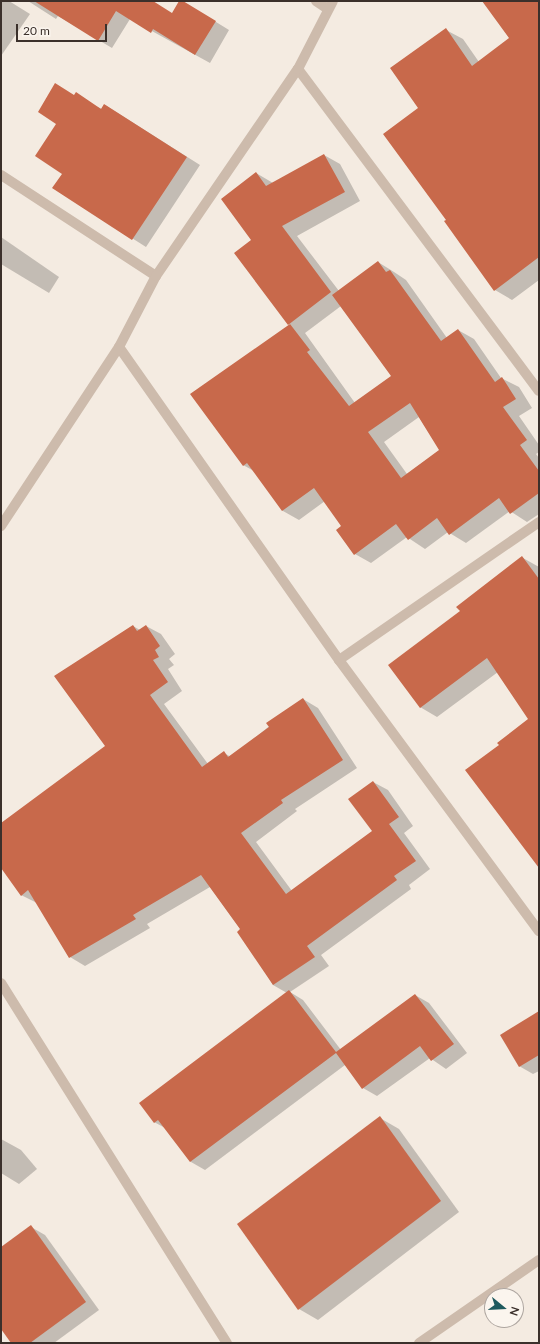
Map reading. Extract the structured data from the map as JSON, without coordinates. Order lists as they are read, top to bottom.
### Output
{
  "scale_bar": "20 m",
  "north": "right"
}
